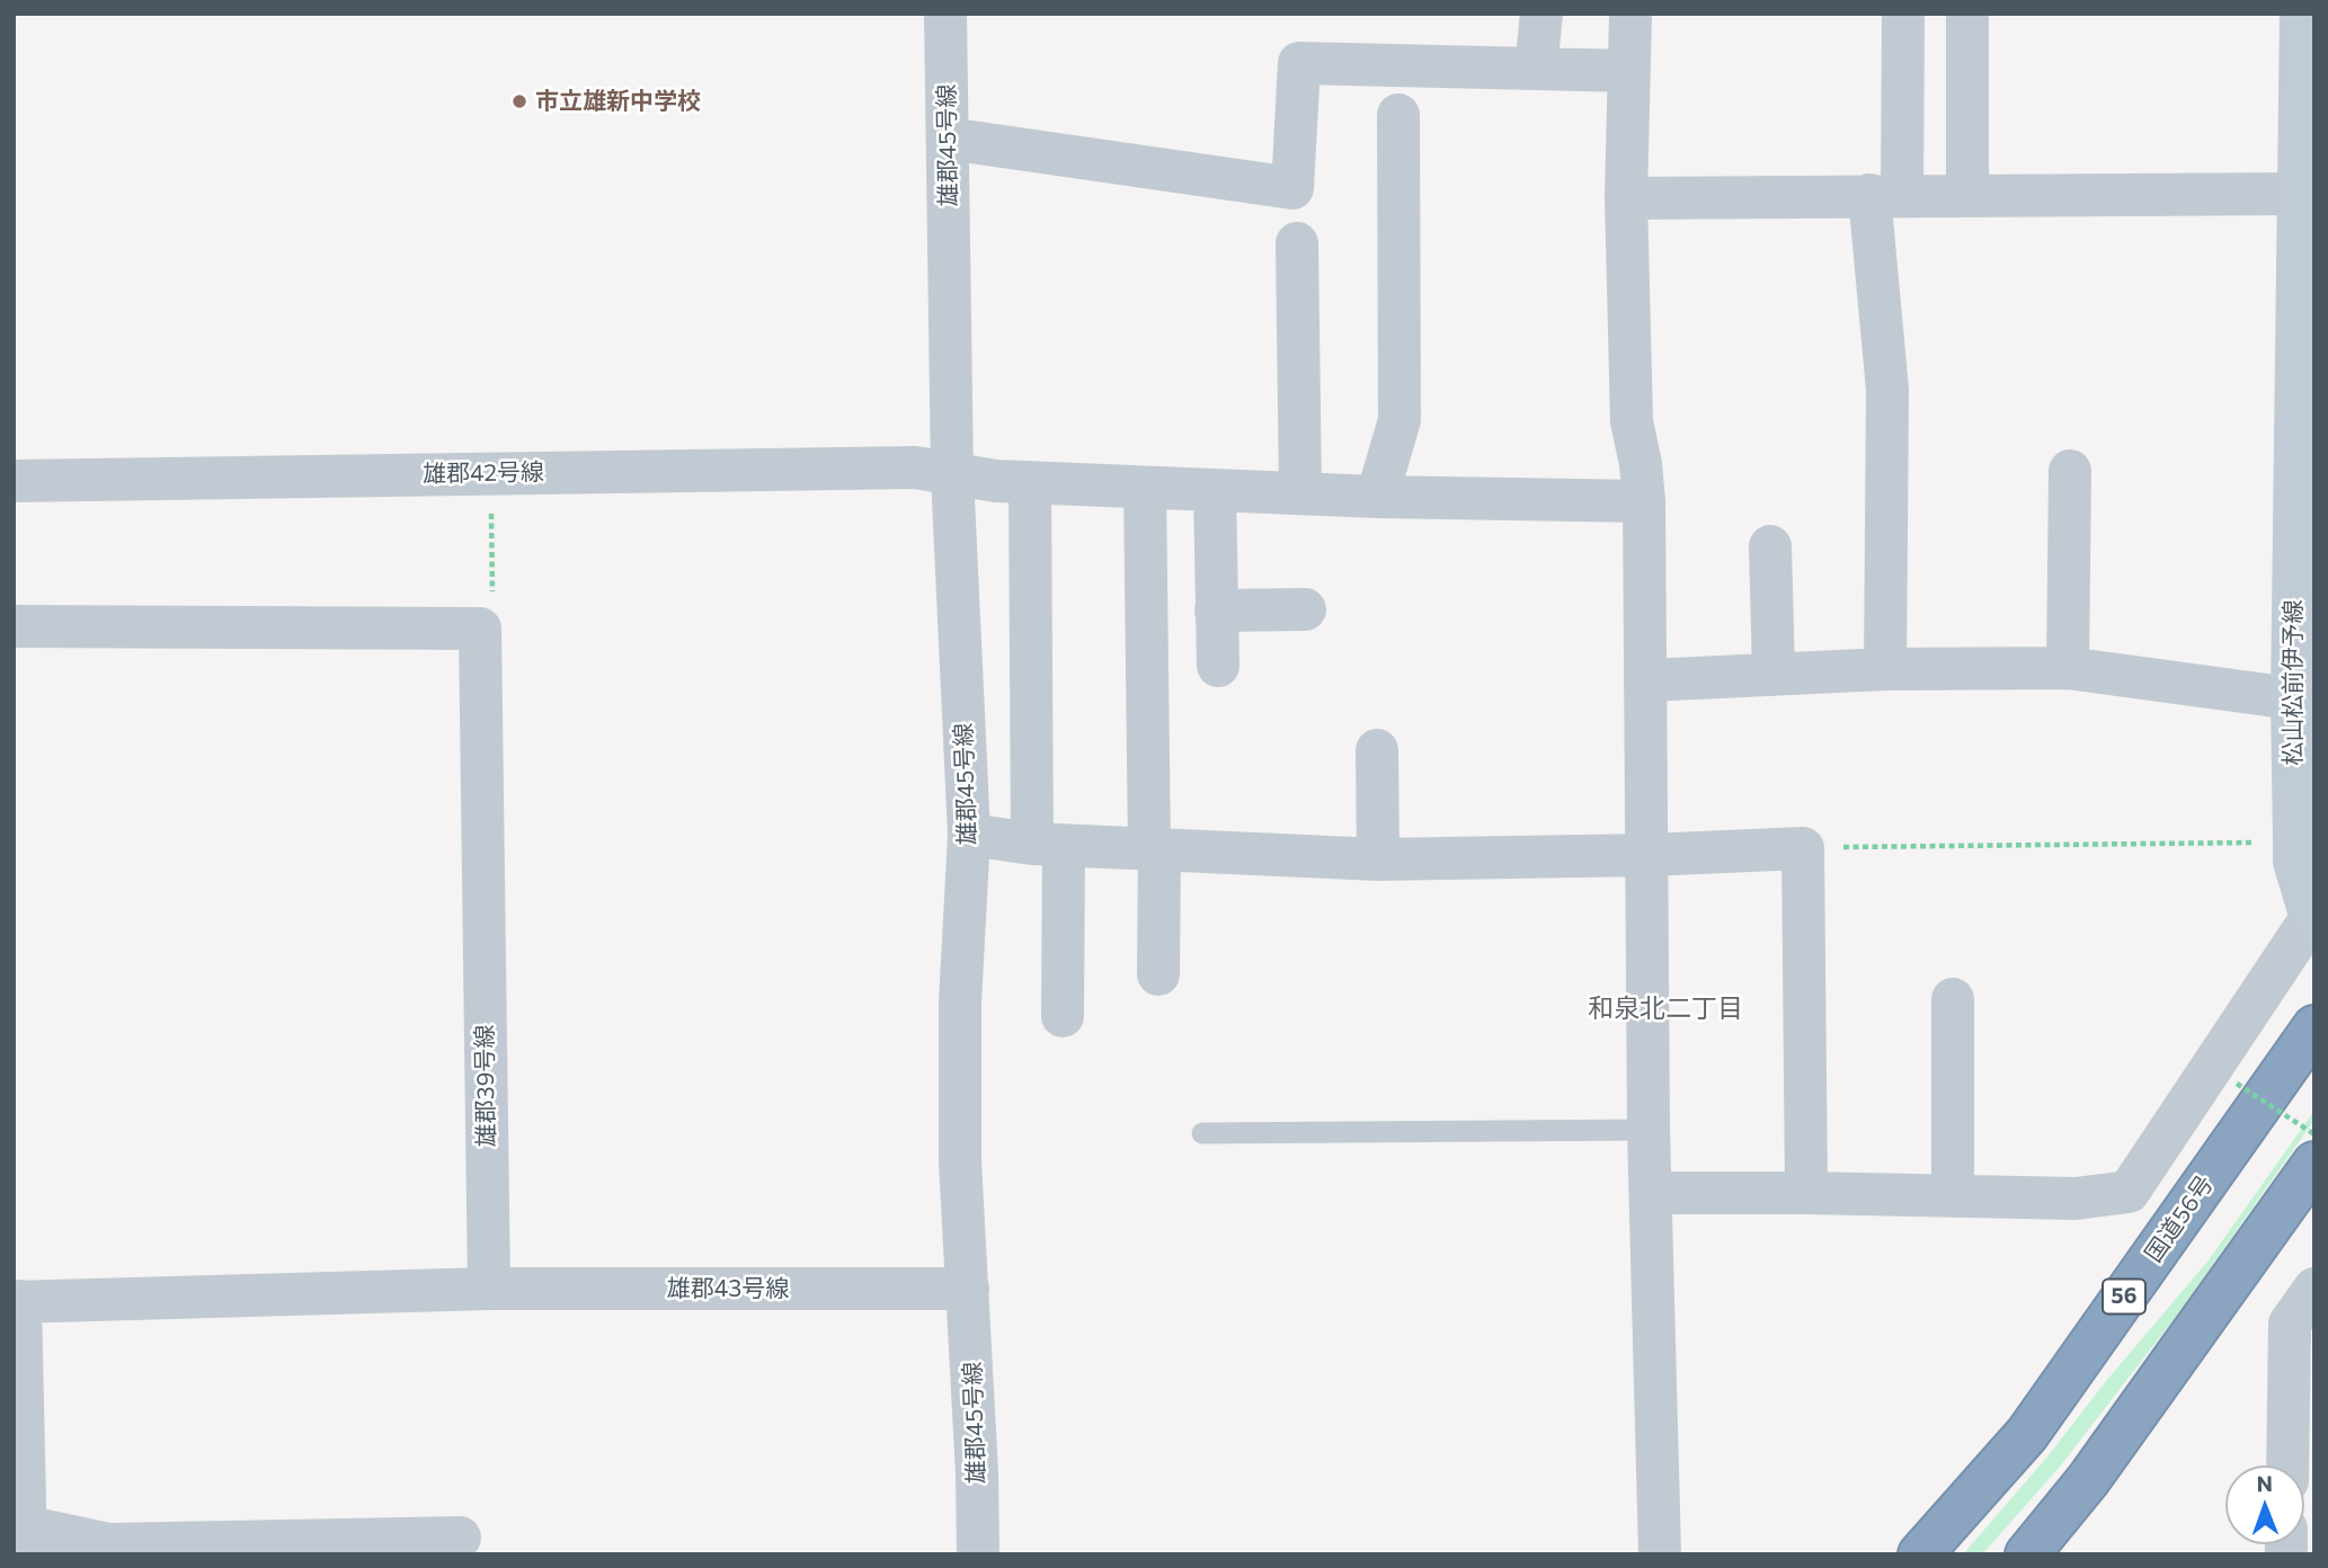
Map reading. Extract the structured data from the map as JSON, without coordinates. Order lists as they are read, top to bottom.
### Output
{
  "streets": {
    "highway": ["国道56号", "56"],
    "main road": ["松山松前伊予線"],
    "street": [
      "雄郡45号線",
      "雄郡42号線",
      "雄郡39号線",
      "雄郡43号線"
    ]
  },
  "crossings": [
    ["雄郡45号線", "雄郡42号線"],
    ["雄郡45号線", "雄郡43号線"],
    ["雄郡39号線", "雄郡43号線"]
  ],
  "districts": ["和泉北二丁目"],
  "places": ["市立雄新中学校"],
  "north": "top"
}
